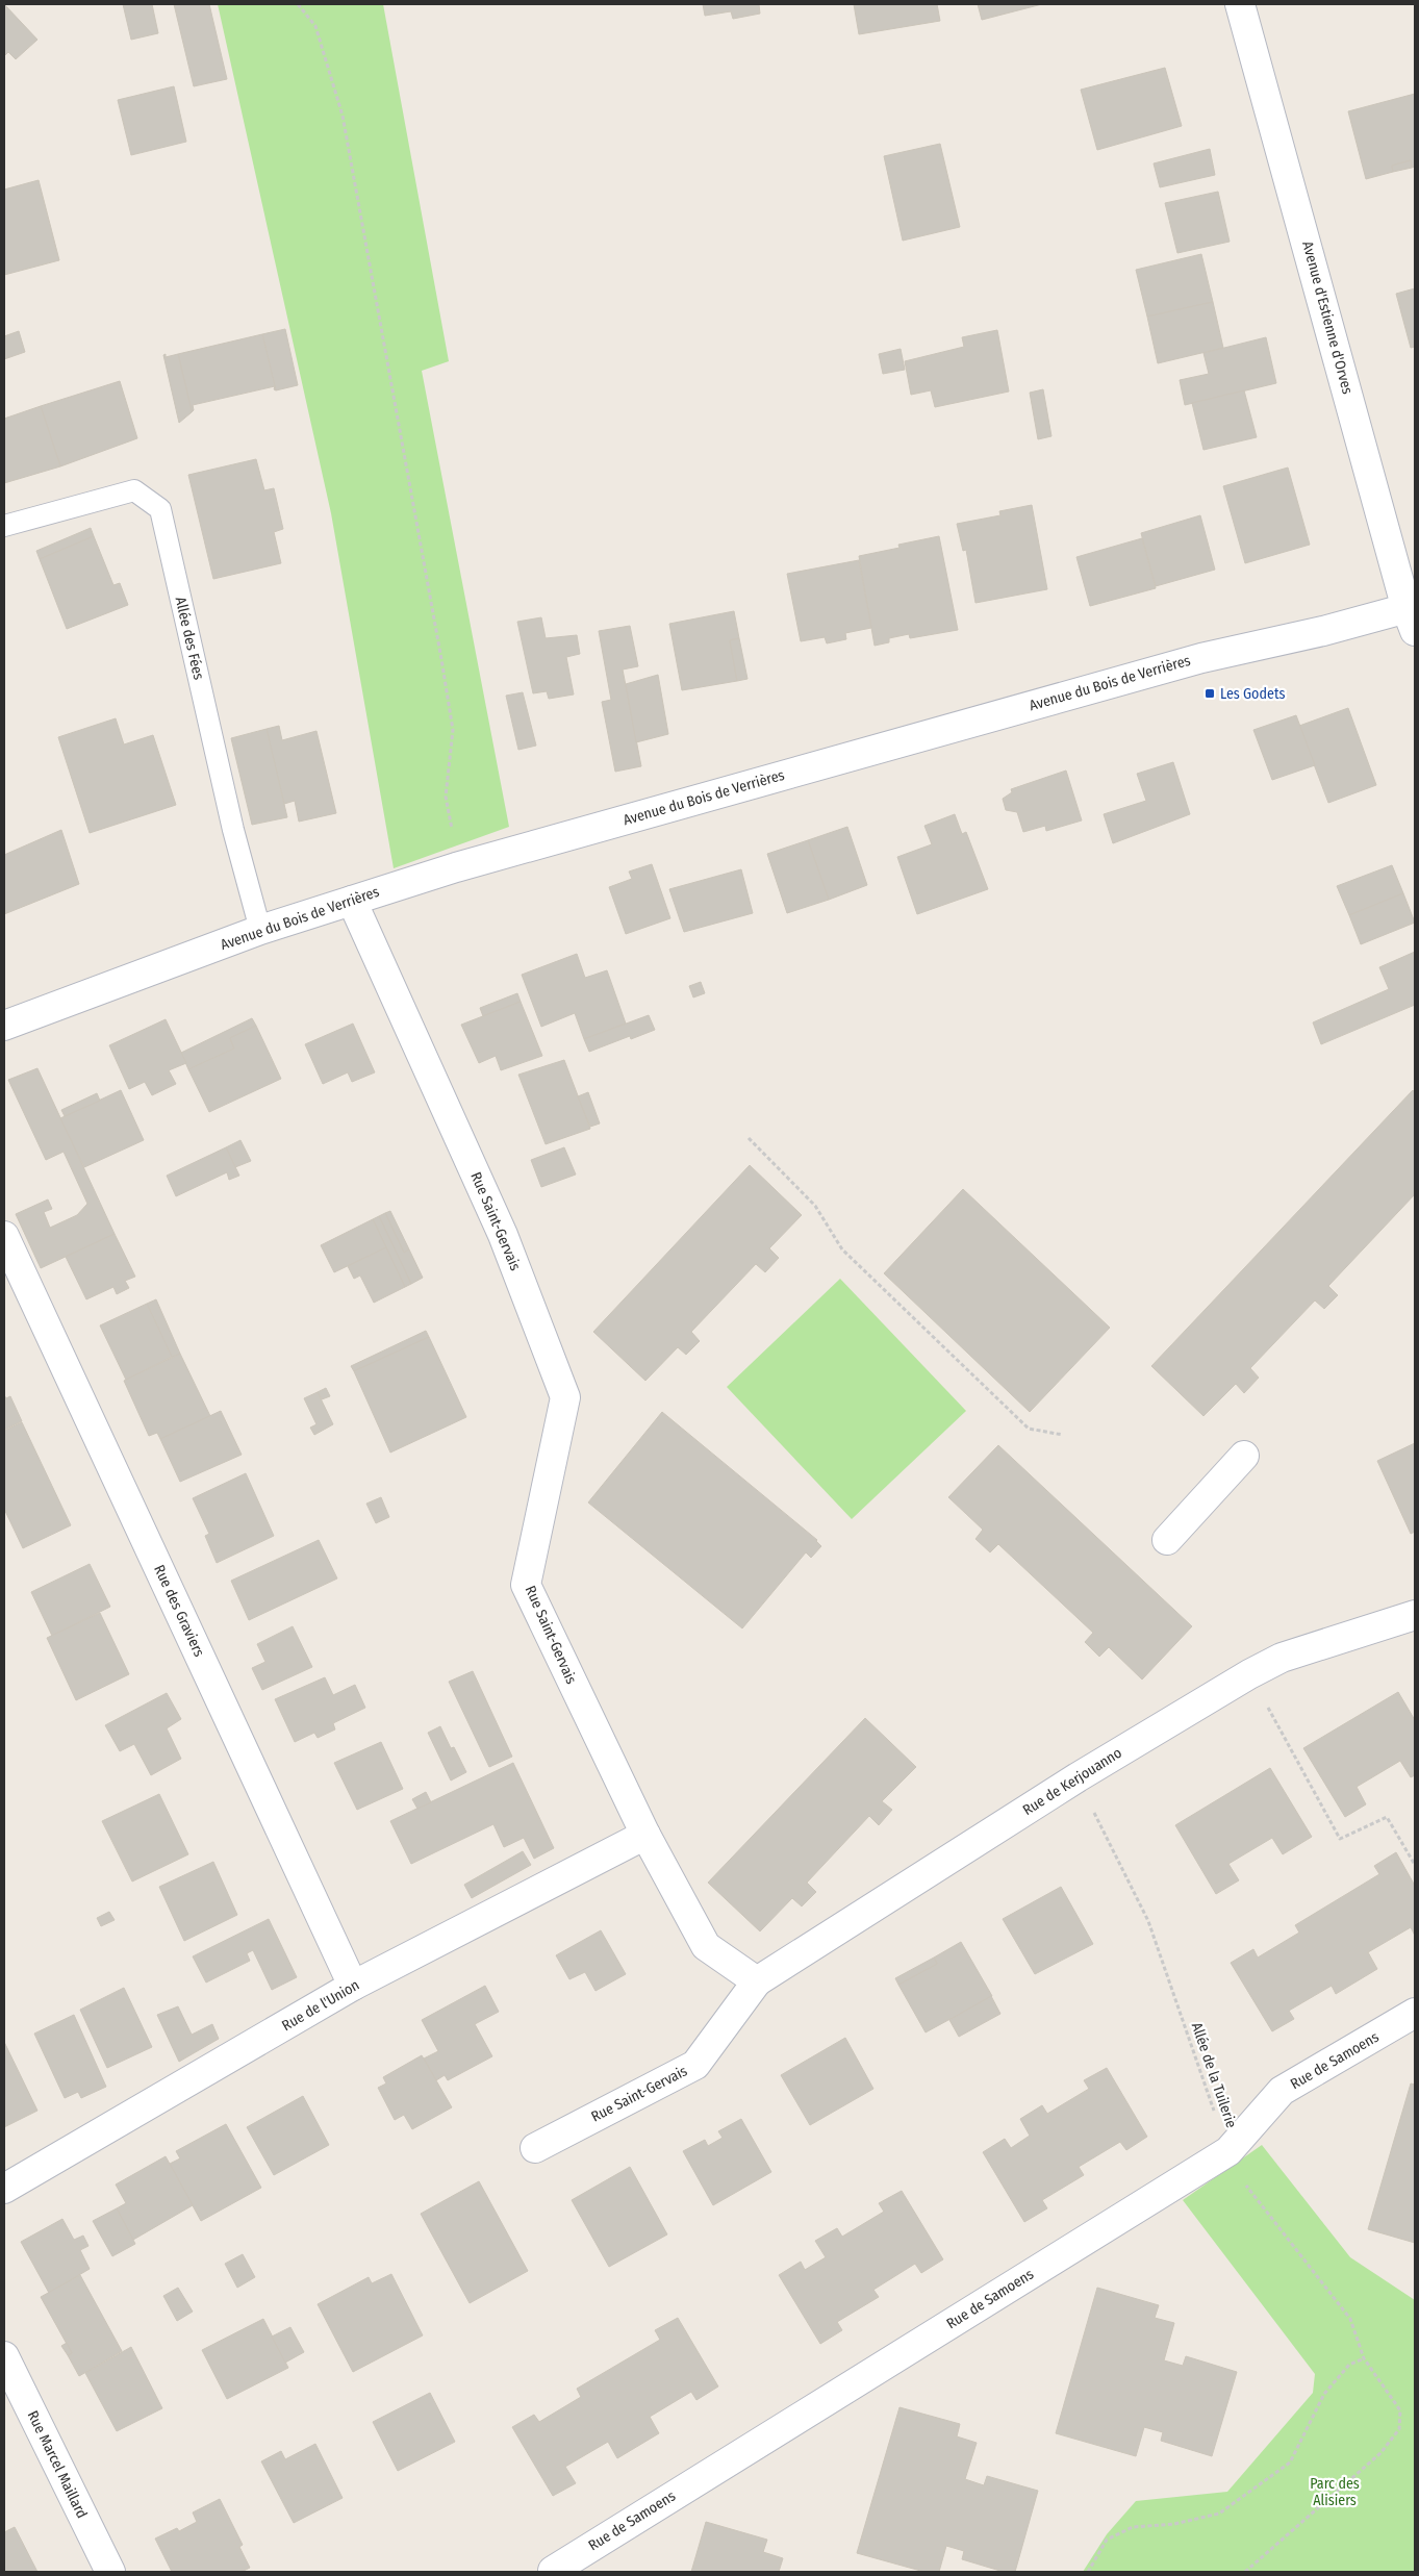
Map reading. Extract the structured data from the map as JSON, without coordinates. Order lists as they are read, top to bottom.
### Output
{
  "streets": {
    "street": [
      "Avenue d'Estienne d'Orves",
      "Avenue du Bois de Verrières",
      "Rue Saint-Gervais",
      "Rue des Graviers",
      "Rue de Kerjouanno",
      "Rue de l'Union",
      "Rue de Samoens",
      "Rue Marcel Maillard"
    ],
    "lane": ["Allée des Fées"],
    "path": ["Allée de la Tuilerie"]
  },
  "crossings": [
    ["Avenue d'Estienne d'Orves", "Avenue du Bois de Verrières"],
    ["Allée des Fées", "Avenue du Bois de Verrières"],
    ["Avenue du Bois de Verrières", "Rue Saint-Gervais"],
    ["Rue Saint-Gervais", "Rue de Kerjouanno"],
    ["Rue Saint-Gervais", "Rue de l'Union"],
    ["Rue des Graviers", "Rue de l'Union"],
    ["Rue de Kerjouanno", "Allée de la Tuilerie"],
    ["Rue de Samoens", "Allée de la Tuilerie"]
  ],
  "parks": ["Parc des Alisiers"],
  "places": {
    "transit": ["Les Godets"]
  }
}
